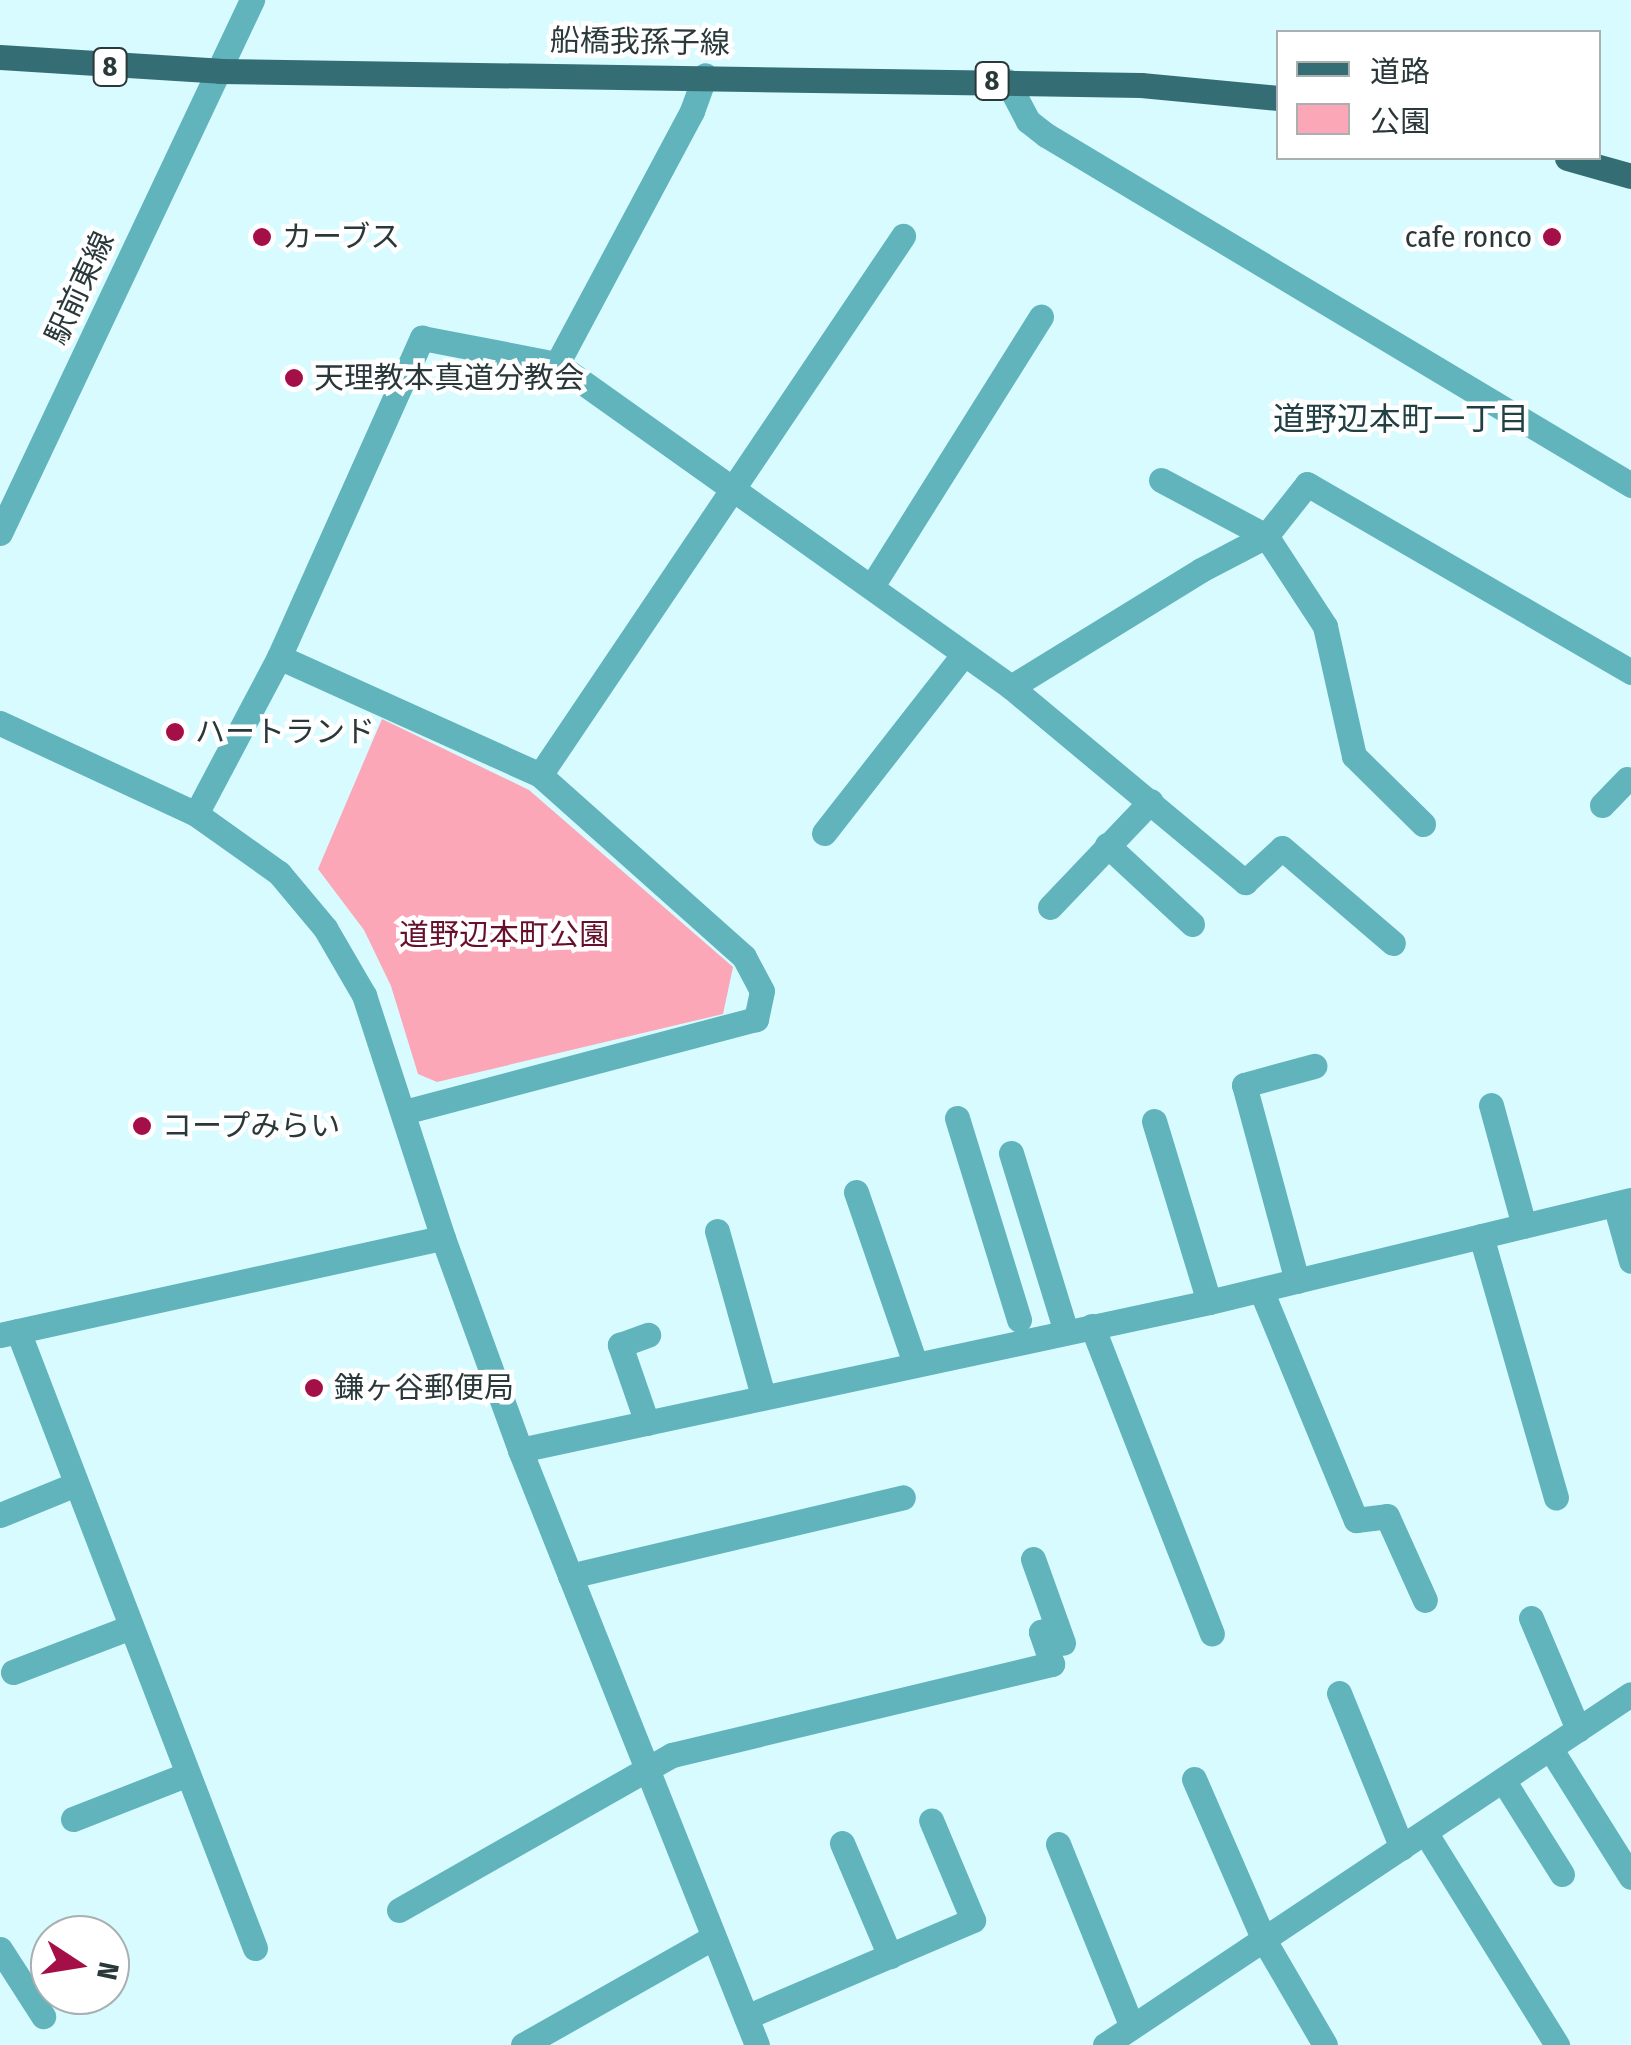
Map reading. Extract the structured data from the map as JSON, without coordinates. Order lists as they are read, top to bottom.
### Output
{
  "streets": {
    "main road": ["船橋我孫子線", "8"],
    "street": ["駅前東線"]
  },
  "crossings": [
    ["船橋我孫子線", "駅前東線"]
  ],
  "districts": ["道野辺本町一丁目"],
  "parks": ["道野辺本町公園"],
  "places": [
    "カーブス",
    "cafe ronco",
    "天理教本真道分教会",
    "ハートランド",
    "コープみらい",
    "鎌ヶ谷郵便局"
  ],
  "legend": ["道路", "公園"],
  "north": "right"
}
